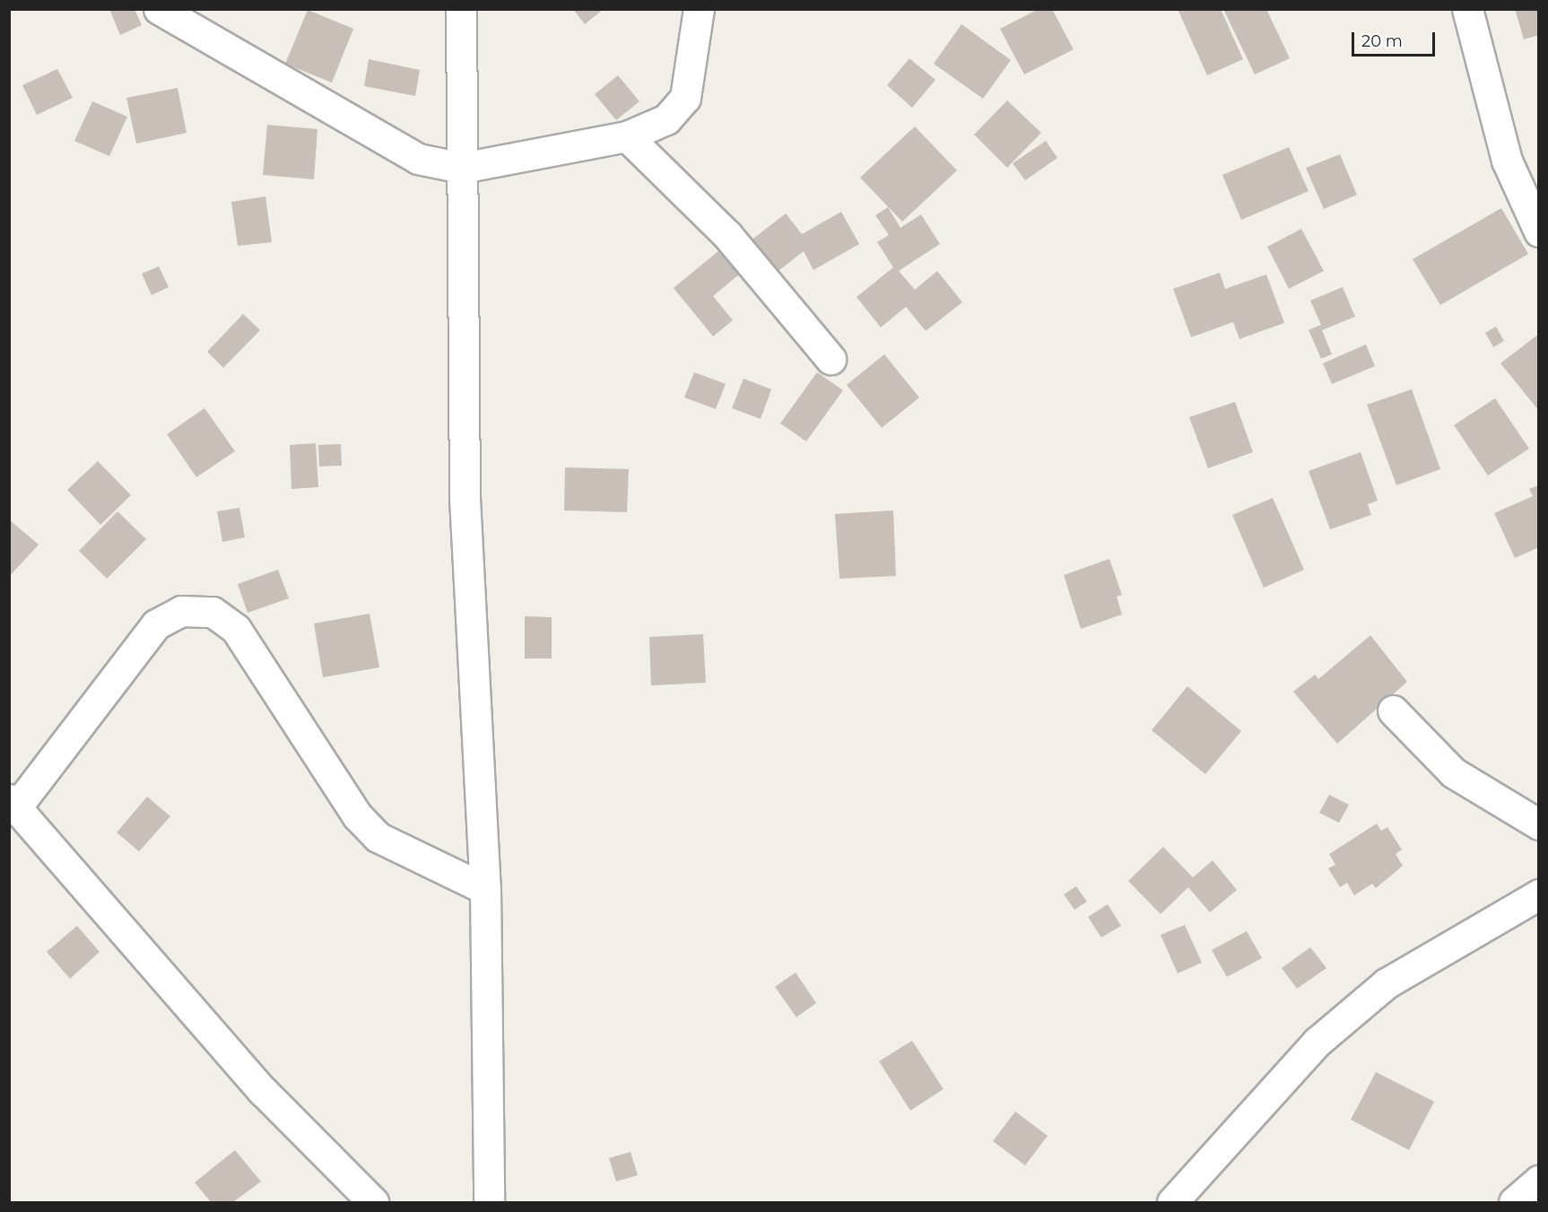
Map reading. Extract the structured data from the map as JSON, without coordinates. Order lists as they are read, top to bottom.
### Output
{
  "scale_bar": "20 m"
}
